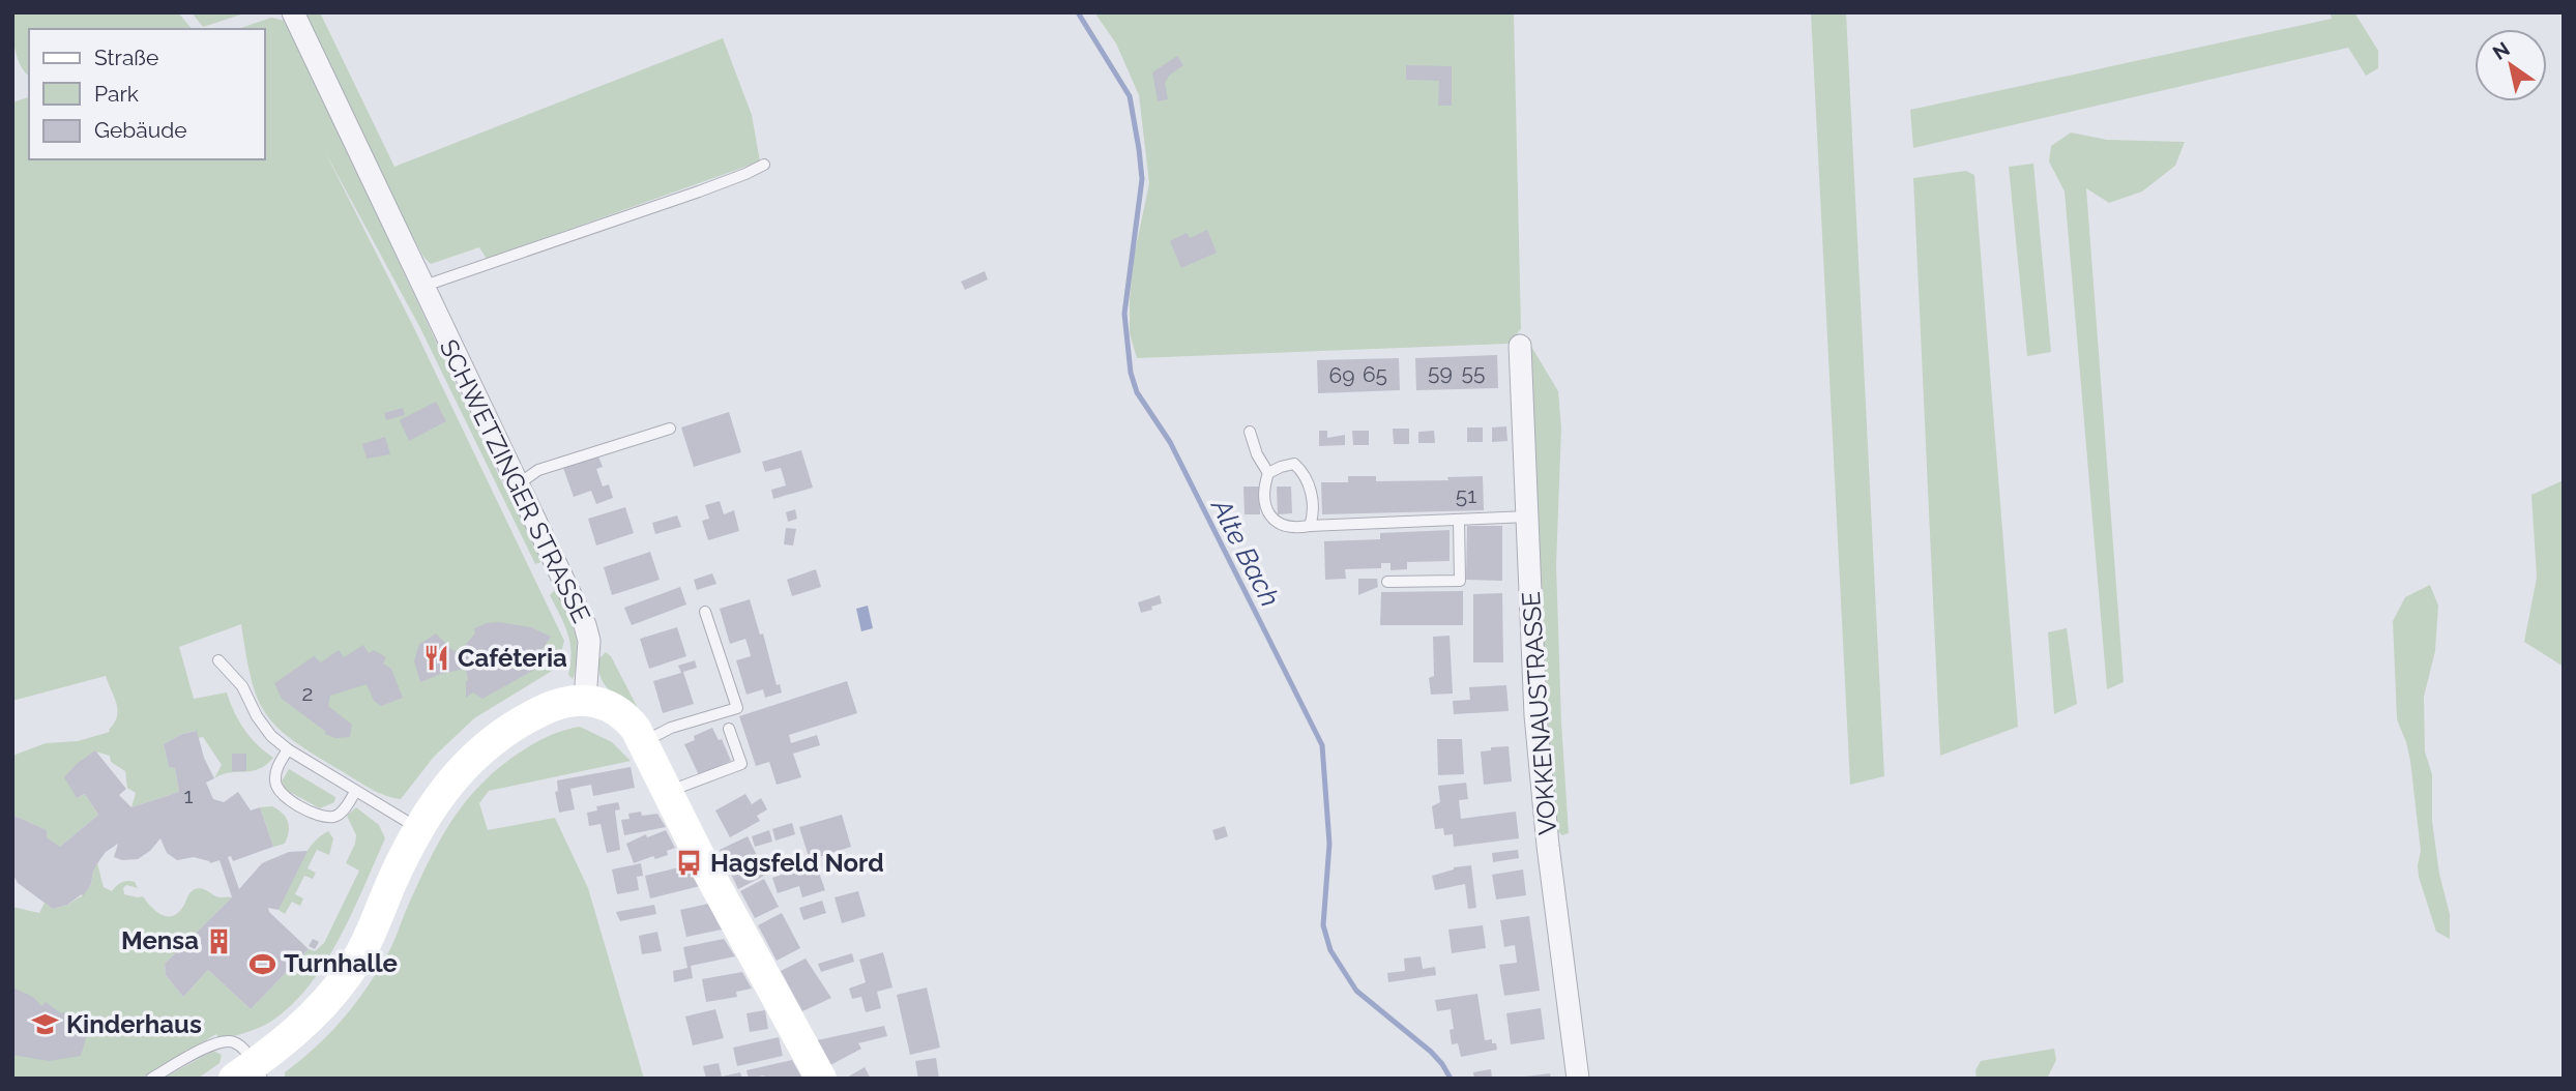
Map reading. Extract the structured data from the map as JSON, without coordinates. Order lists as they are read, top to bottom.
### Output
{
  "streets": {
    "street": ["SCHWETZINGER STRASSE", "VOKKENAUSTRASSE"]
  },
  "water": ["Alte Bach"],
  "places": {
    "restaurant": ["Caféteria"],
    "bus stop": ["Hagsfeld Nord"],
    "building": ["Mensa"],
    "sports": ["Turnhalle"],
    "school or university": ["Kinderhaus"]
  },
  "house_numbers": [
    "59",
    "55",
    "65",
    "69",
    "51",
    "2",
    "1"
  ],
  "legend": ["Straße", "Park", "Gebäude"],
  "north": "top left"
}
